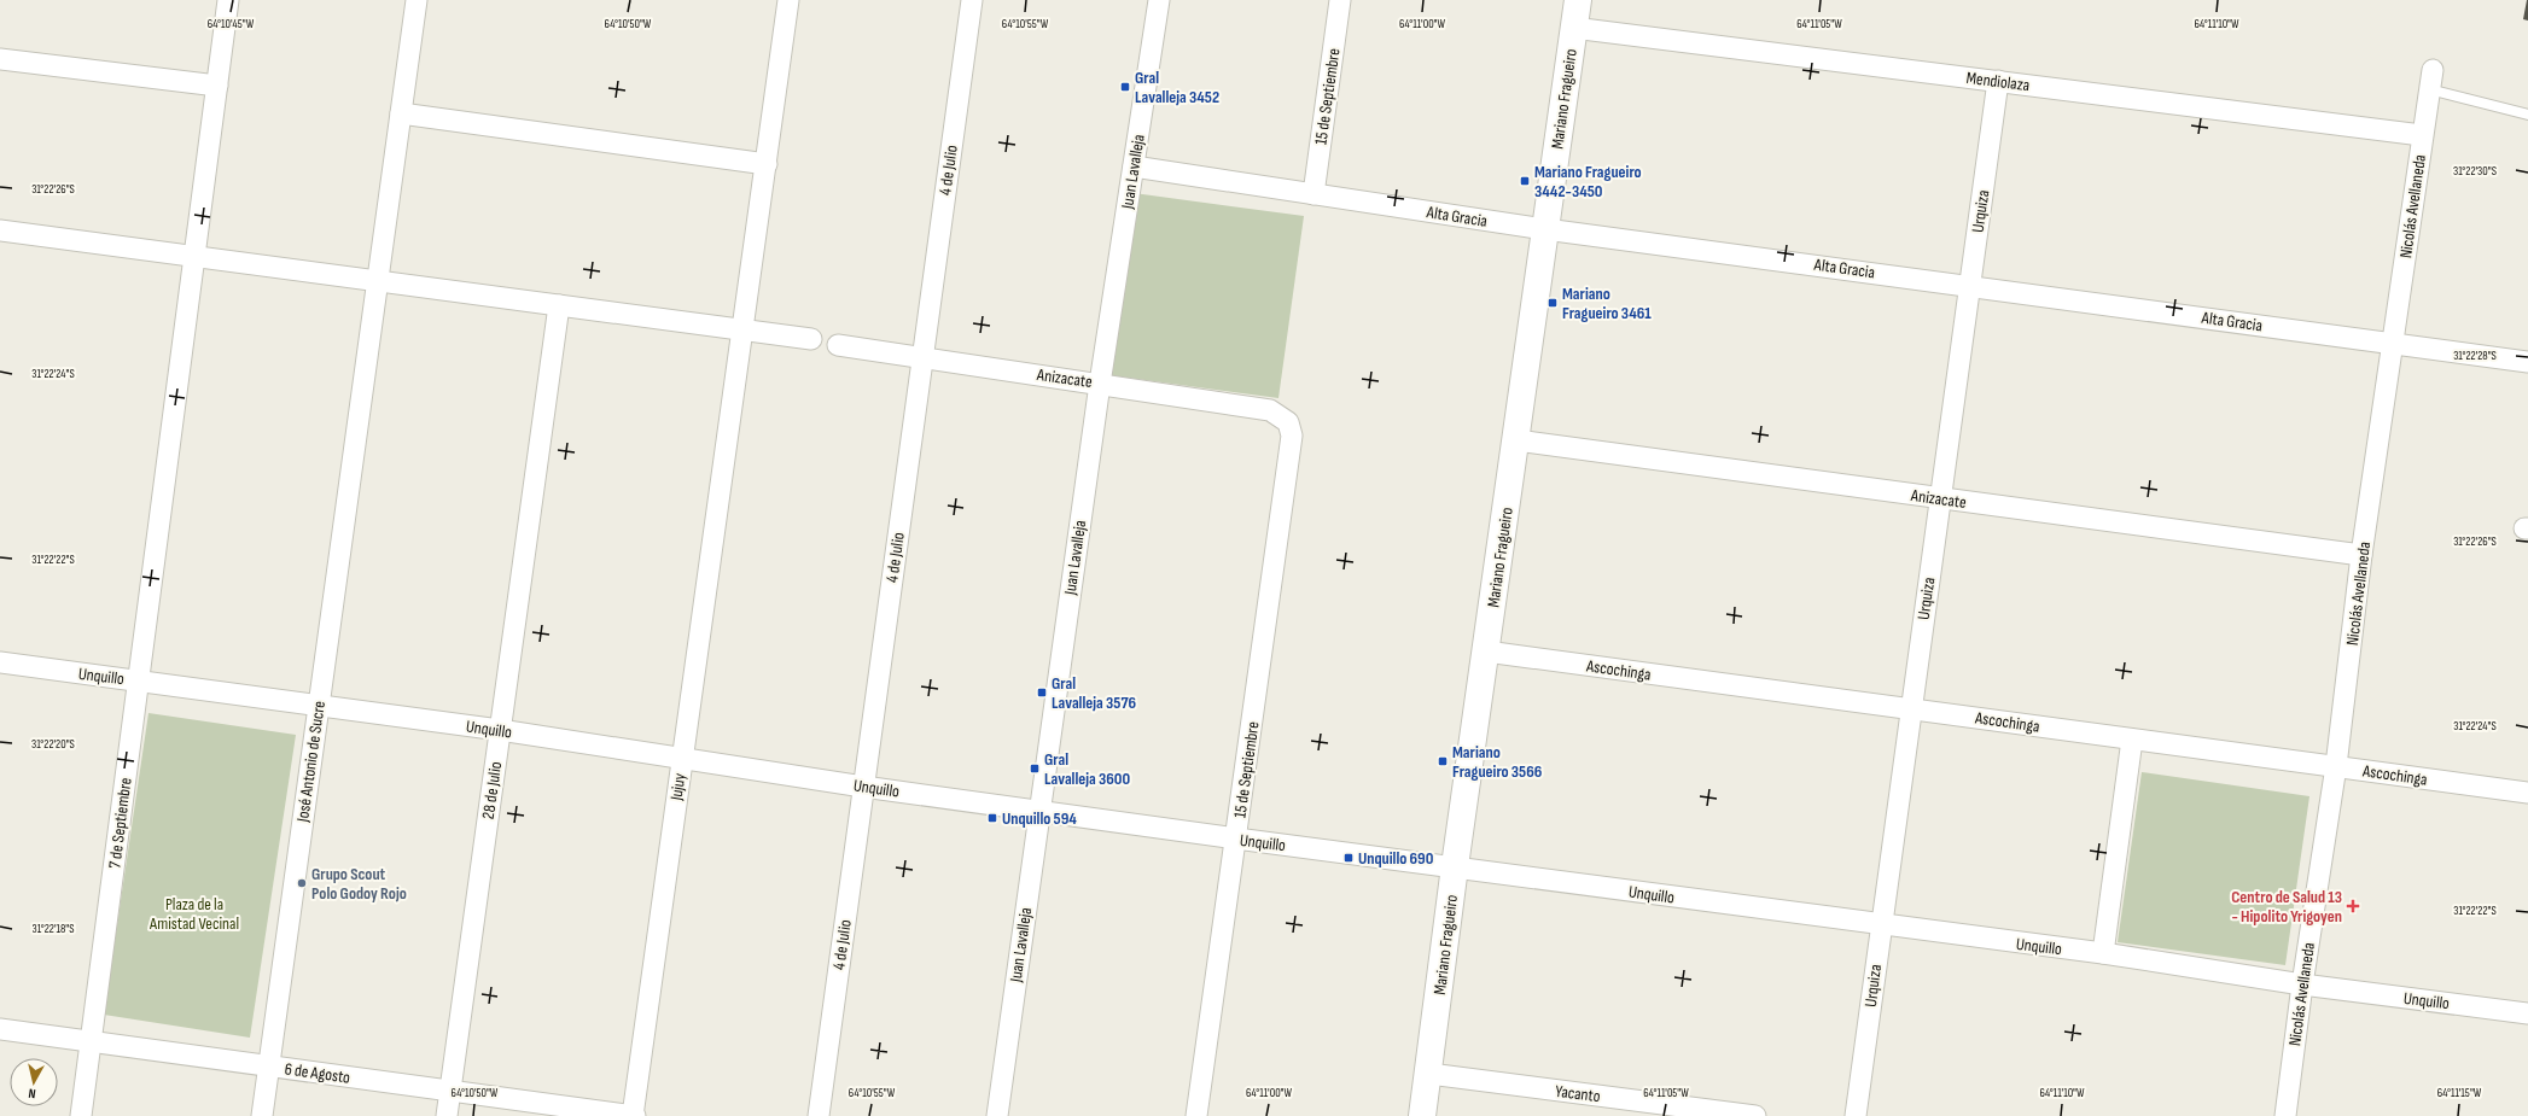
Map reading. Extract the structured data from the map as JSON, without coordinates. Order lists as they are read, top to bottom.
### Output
{
  "streets": {
    "main road": ["Mariano Fragueiro"],
    "street": [
      "Mendiolaza",
      "15 de Septiembre",
      "4 de Julio",
      "Juan Lavalleja",
      "Nicolás Avellaneda",
      "Urquiza",
      "Alta Gracia",
      "Anizacate",
      "Ascochinga",
      "Unquillo",
      "José Antonio de Sucre",
      "Jujuy",
      "28 de Julio",
      "7 de Septiembre",
      "6 de Agosto",
      "Yacanto"
    ]
  },
  "crossings": [
    ["Mendiolaza", "Mariano Fragueiro"],
    ["Mendiolaza", "Nicolás Avellaneda"],
    ["Mendiolaza", "Urquiza"],
    ["15 de Septiembre", "Alta Gracia"],
    ["15 de Septiembre", "Anizacate"],
    ["15 de Septiembre", "Unquillo"],
    ["Mariano Fragueiro", "Alta Gracia"],
    ["Mariano Fragueiro", "Anizacate"],
    ["Mariano Fragueiro", "Ascochinga"],
    ["Mariano Fragueiro", "Unquillo"],
    ["Mariano Fragueiro", "Yacanto"],
    ["4 de Julio", "Anizacate"],
    ["4 de Julio", "Unquillo"],
    ["Juan Lavalleja", "Alta Gracia"],
    ["Juan Lavalleja", "Anizacate"],
    ["Juan Lavalleja", "Unquillo"],
    ["Nicolás Avellaneda", "Alta Gracia"],
    ["Nicolás Avellaneda", "Anizacate"],
    ["Nicolás Avellaneda", "Ascochinga"],
    ["Nicolás Avellaneda", "Unquillo"],
    ["Urquiza", "Alta Gracia"],
    ["Urquiza", "Anizacate"],
    ["Urquiza", "Ascochinga"],
    ["Urquiza", "Unquillo"],
    ["Unquillo", "José Antonio de Sucre"],
    ["Unquillo", "Jujuy"],
    ["Unquillo", "28 de Julio"],
    ["Unquillo", "7 de Septiembre"],
    ["José Antonio de Sucre", "6 de Agosto"],
    ["Jujuy", "6 de Agosto"],
    ["28 de Julio", "6 de Agosto"],
    ["7 de Septiembre", "6 de Agosto"]
  ],
  "parks": ["Plaza de la Amistad Vecinal"],
  "places": {
    "transit": [
      "Gral Lavalleja 3452",
      "Mariano Fragueiro 3442-3450",
      "Mariano Fragueiro 3461",
      "Gral Lavalleja 3576",
      "Mariano Fragueiro 3566",
      "Gral Lavalleja 3600",
      "Unquillo 594",
      "Unquillo 690"
    ],
    "other": ["Grupo Scout Polo Godoy Rojo"],
    "health": ["Centro de Salud 13 - Hipolito Yrigoyen"]
  },
  "north": "bottom",
  "coordinates": [
    "64°10'45\"W",
    "64°10'50\"W",
    "64°10'55\"W",
    "64°11'00\"W",
    "64°11'05\"W",
    "64°11'10\"W",
    "31°22'30\"S",
    "31°22'26\"S",
    "31°22'28\"S",
    "31°22'24\"S",
    "31°22'22\"S",
    "31°22'20\"S",
    "31°22'18\"S",
    "64°11'15\"W"
  ]
}
